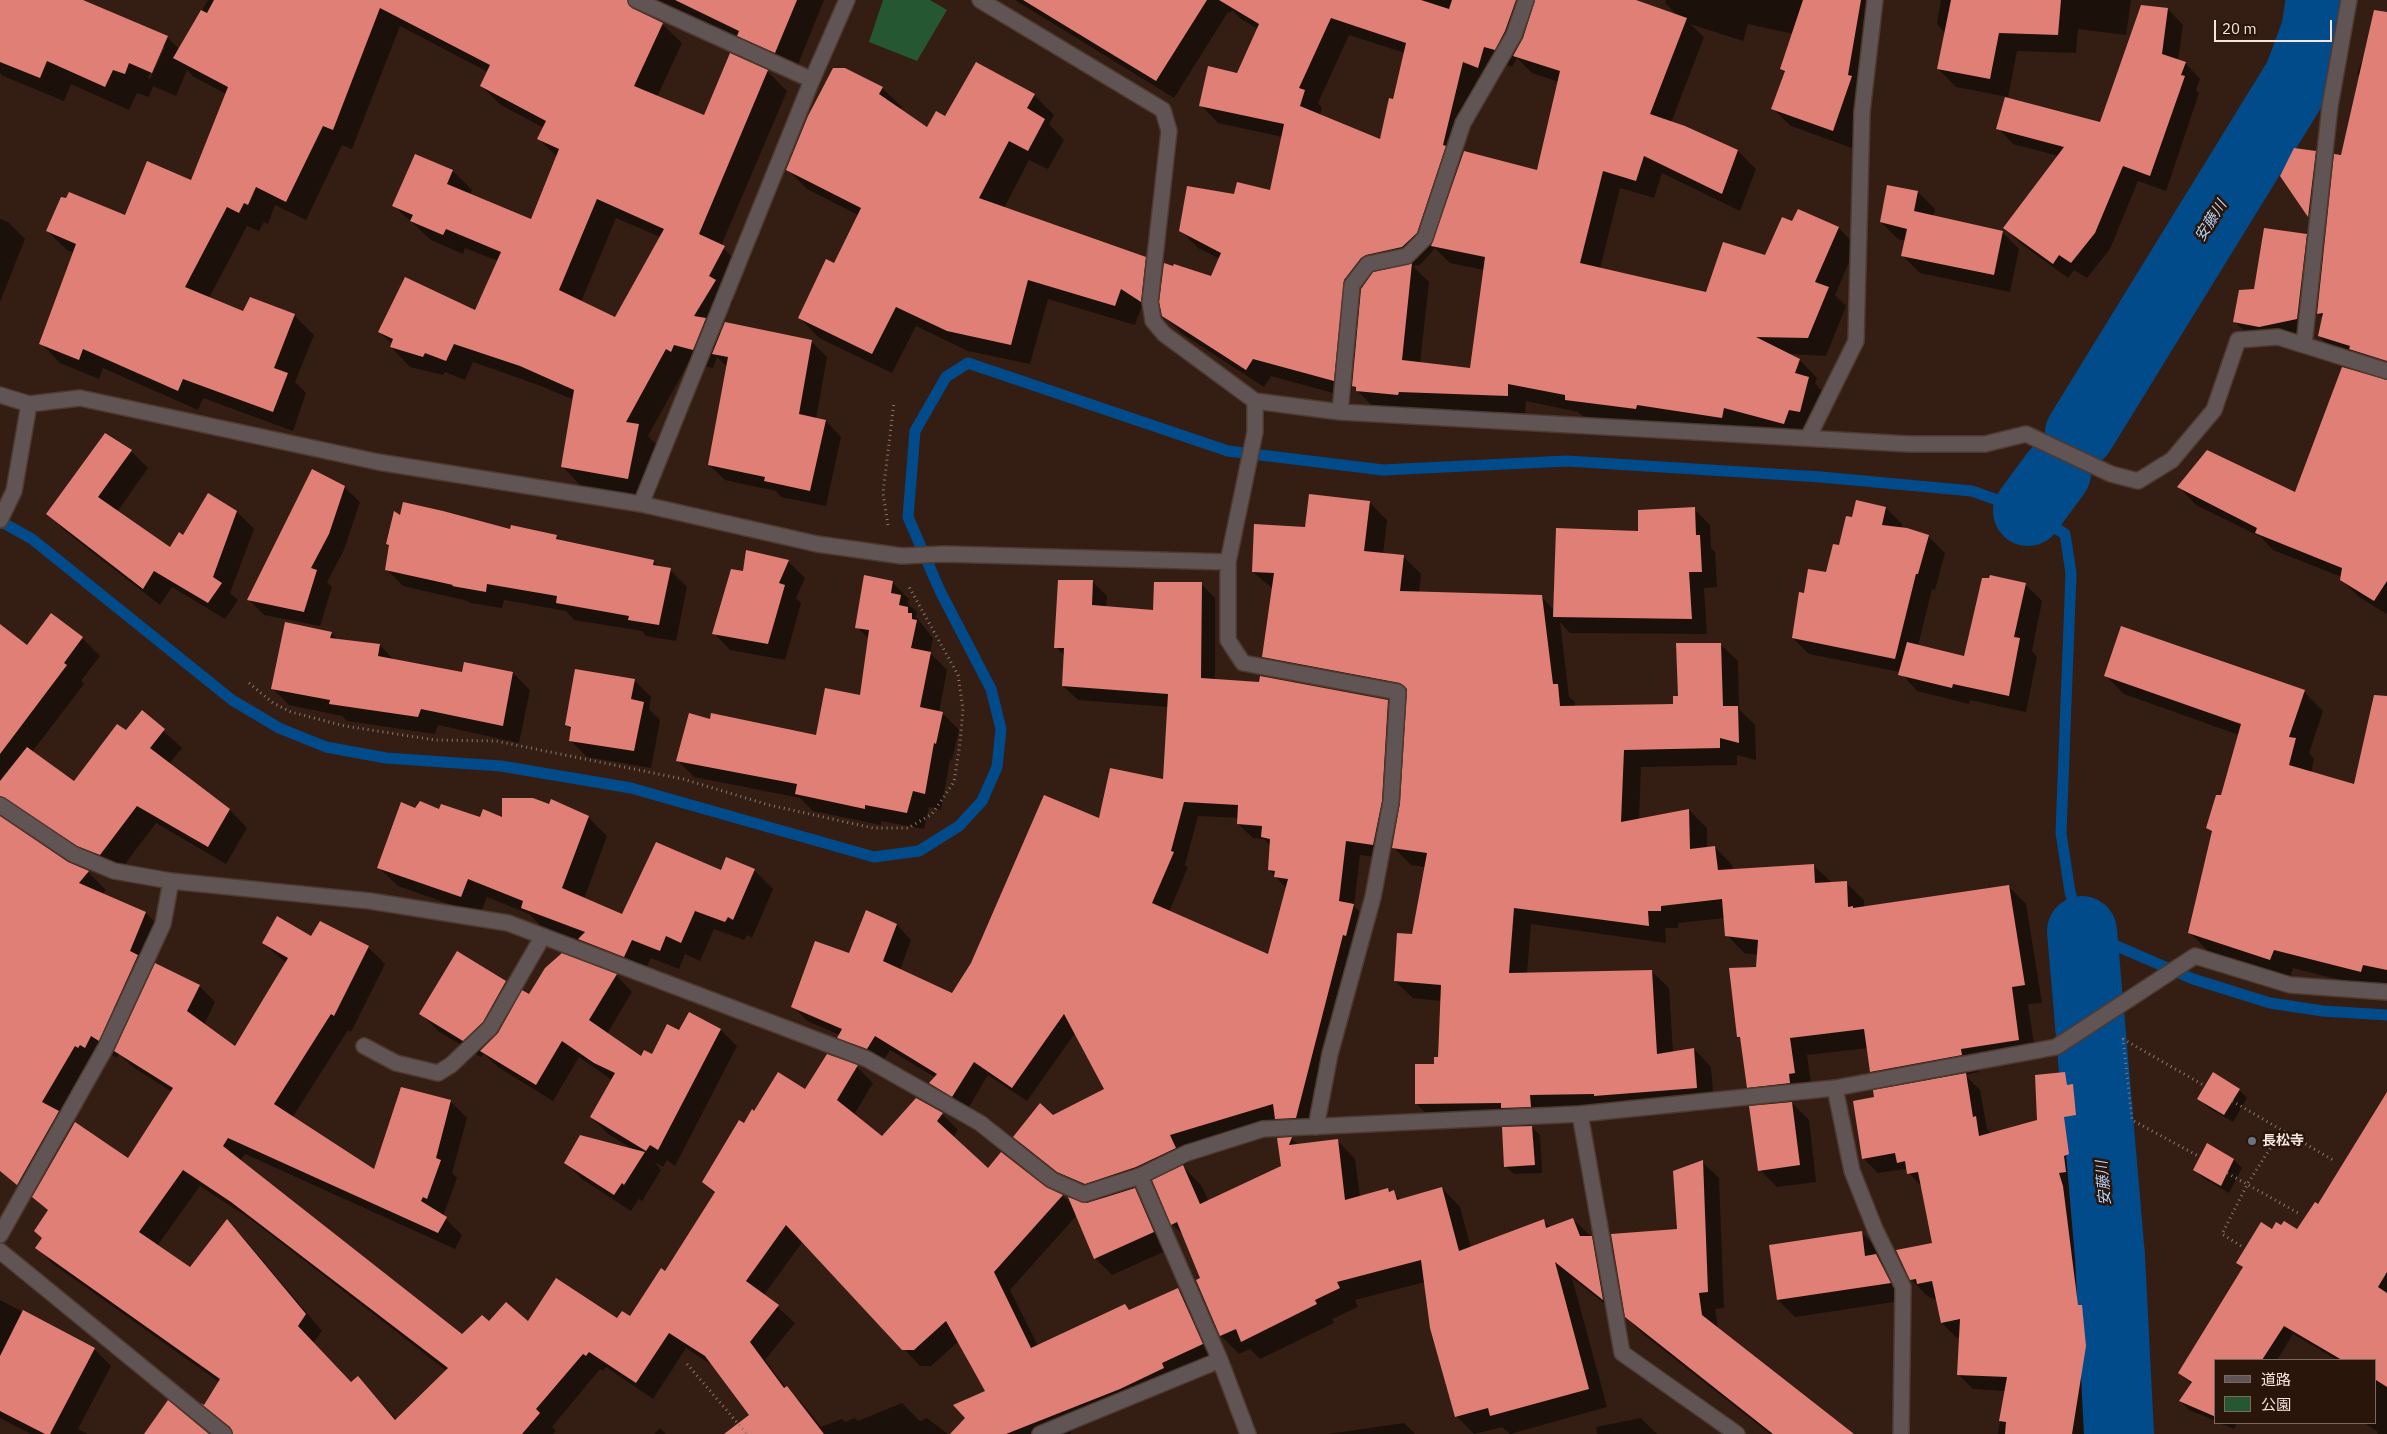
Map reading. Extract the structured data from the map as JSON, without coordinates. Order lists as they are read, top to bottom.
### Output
{
  "water": ["安藤川"],
  "places": ["長松寺"],
  "legend": ["道路", "公園"],
  "scale_bar": "20 m"
}
